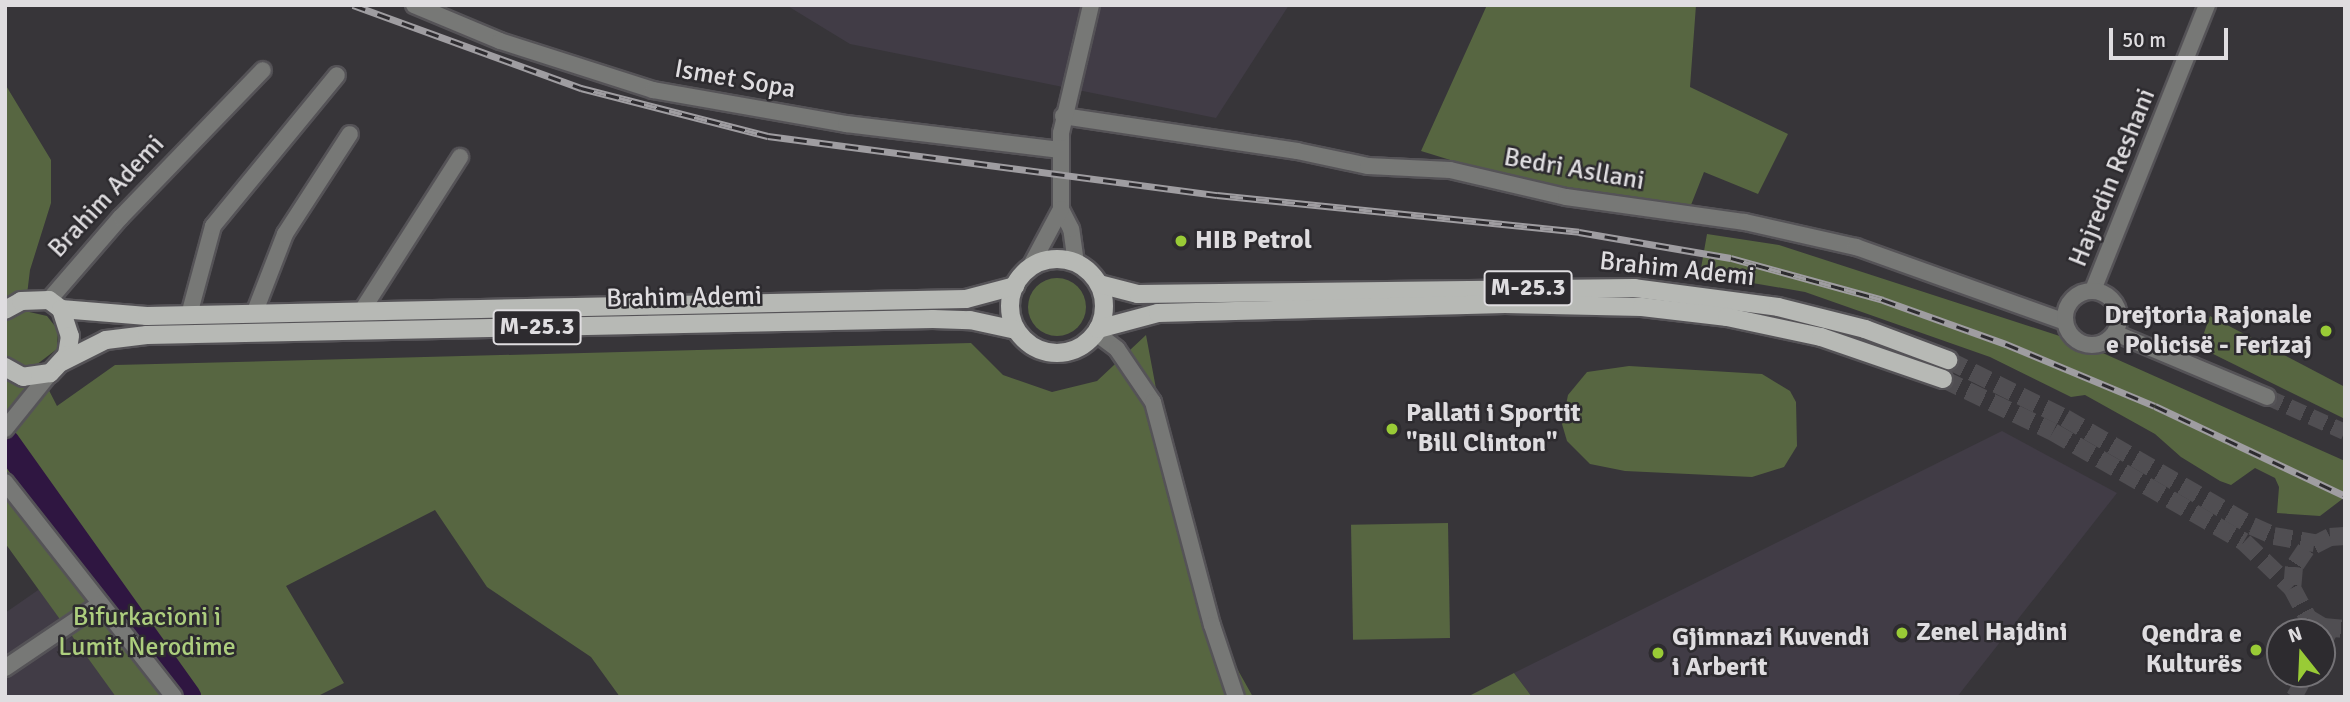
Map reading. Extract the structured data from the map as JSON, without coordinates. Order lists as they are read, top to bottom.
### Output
{
  "streets": {
    "main road": ["Brahim Ademi", "M-25.3"],
    "street": ["Ismet Sopa", "Bedri Asllani", "Hajredin Reshani"]
  },
  "crossings": [
    ["Bedri Asllani", "Hajredin Reshani"]
  ],
  "parks": ["Bifurkacioni i Lumit Nerodime"],
  "places": [
    "HIB Petrol",
    "Drejtoria Rajonale e Policisë - Ferizaj",
    "Pallati i Sportit \"Bill Clinton\"",
    "Zenel Hajdini",
    "Qendra e Kulturës",
    "Gjimnazi Kuvendi i Arberit"
  ],
  "scale_bar": "50 m",
  "north": "top"
}
